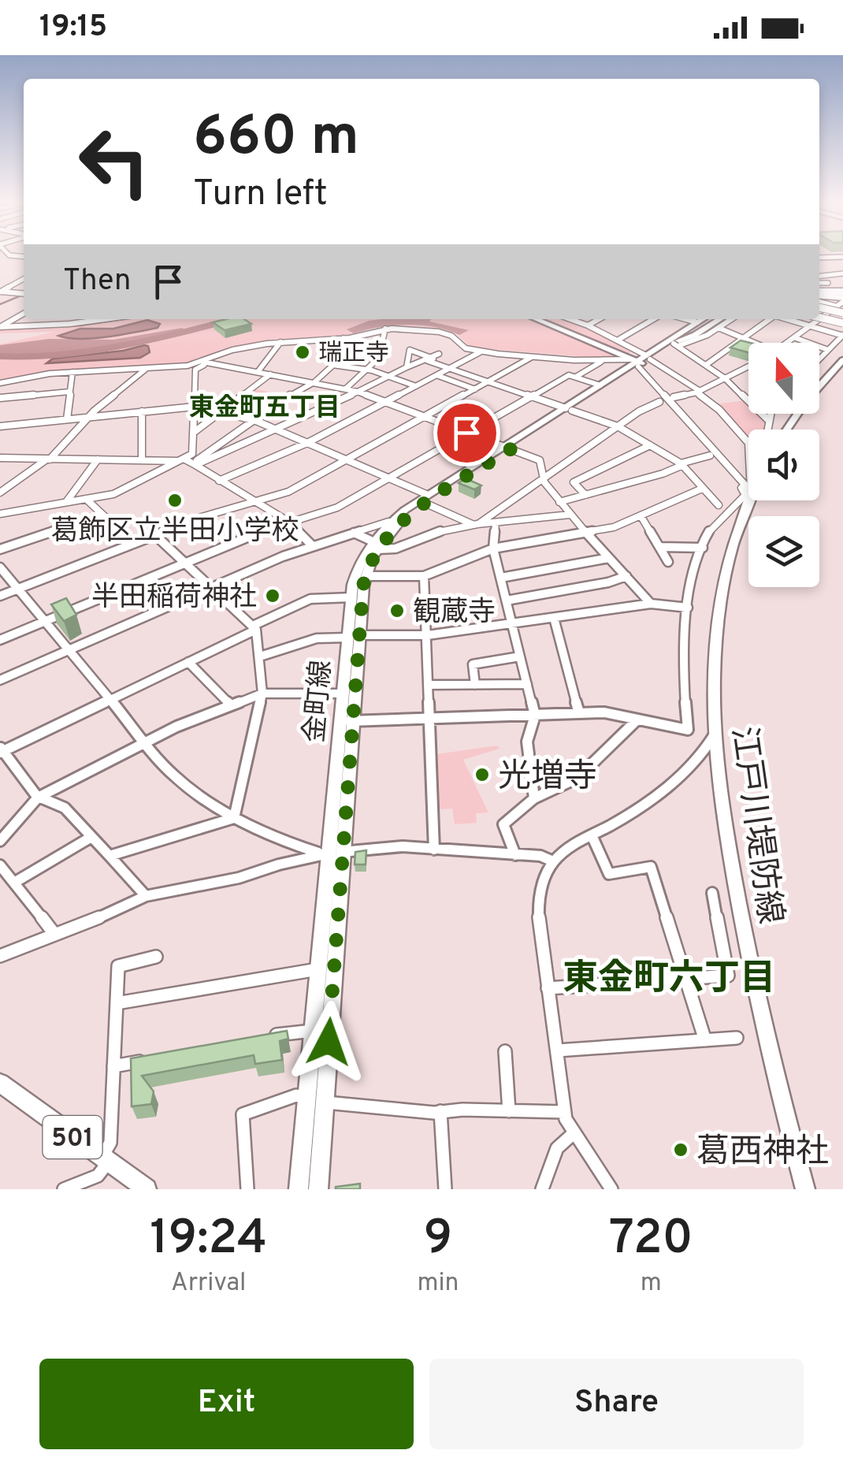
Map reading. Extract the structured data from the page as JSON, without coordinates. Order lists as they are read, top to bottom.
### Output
{
  "streets": {
    "main road": ["金町線", "江戸川堤防線", "501"]
  },
  "districts": ["東金町五丁目", "東金町六丁目"],
  "places": [
    "瑞正寺",
    "葛飾区立半田小学校",
    "半田稲荷神社",
    "観蔵寺",
    "光増寺",
    "葛西神社"
  ],
  "north": "top",
  "page": {
    "status": "19:15",
    "turn": ["660 m", "Turn left"],
    "then": "Then",
    "eta": [
      "19:24",
      "Arrival",
      "9",
      "min",
      "720",
      "m"
    ],
    "buttons": ["Exit", "Share"]
  }
}
